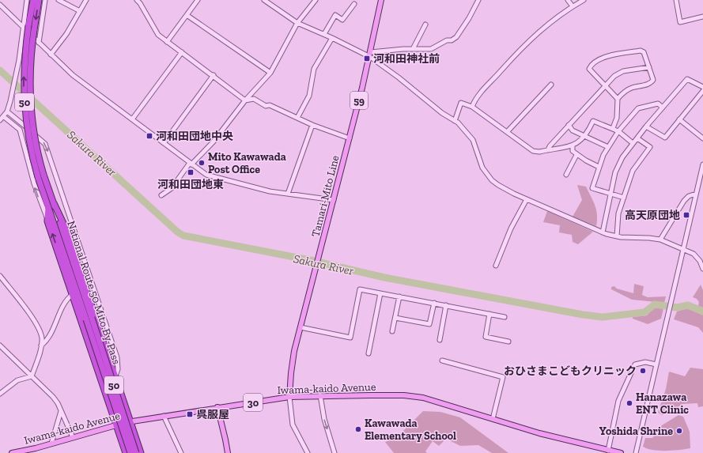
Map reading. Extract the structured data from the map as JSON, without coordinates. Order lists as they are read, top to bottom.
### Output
{
  "streets": {
    "highway": ["50", "National Route 50 Mito By-Pass"],
    "main road": [
      "59",
      "Tamari-Mito Line",
      "Iwama-kaido Avenue",
      "30"
    ]
  },
  "crossings": [
    ["50", "National Route 50 Mito By-Pass"],
    ["Tamari-Mito Line", "Iwama-kaido Avenue"]
  ],
  "water": ["Sakura River"],
  "places": {
    "transit": [
      "河和田神社前",
      "河和田団地中央",
      "河和田団地東",
      "高天原団地",
      "呉服屋"
    ],
    "other": [
      "Mito Kawawada Post Office",
      "おひさまこどもクリニック",
      "Hanazawa ENT Clinic",
      "Kawawada Elementary School",
      "Yoshida Shrine"
    ]
  }
}
